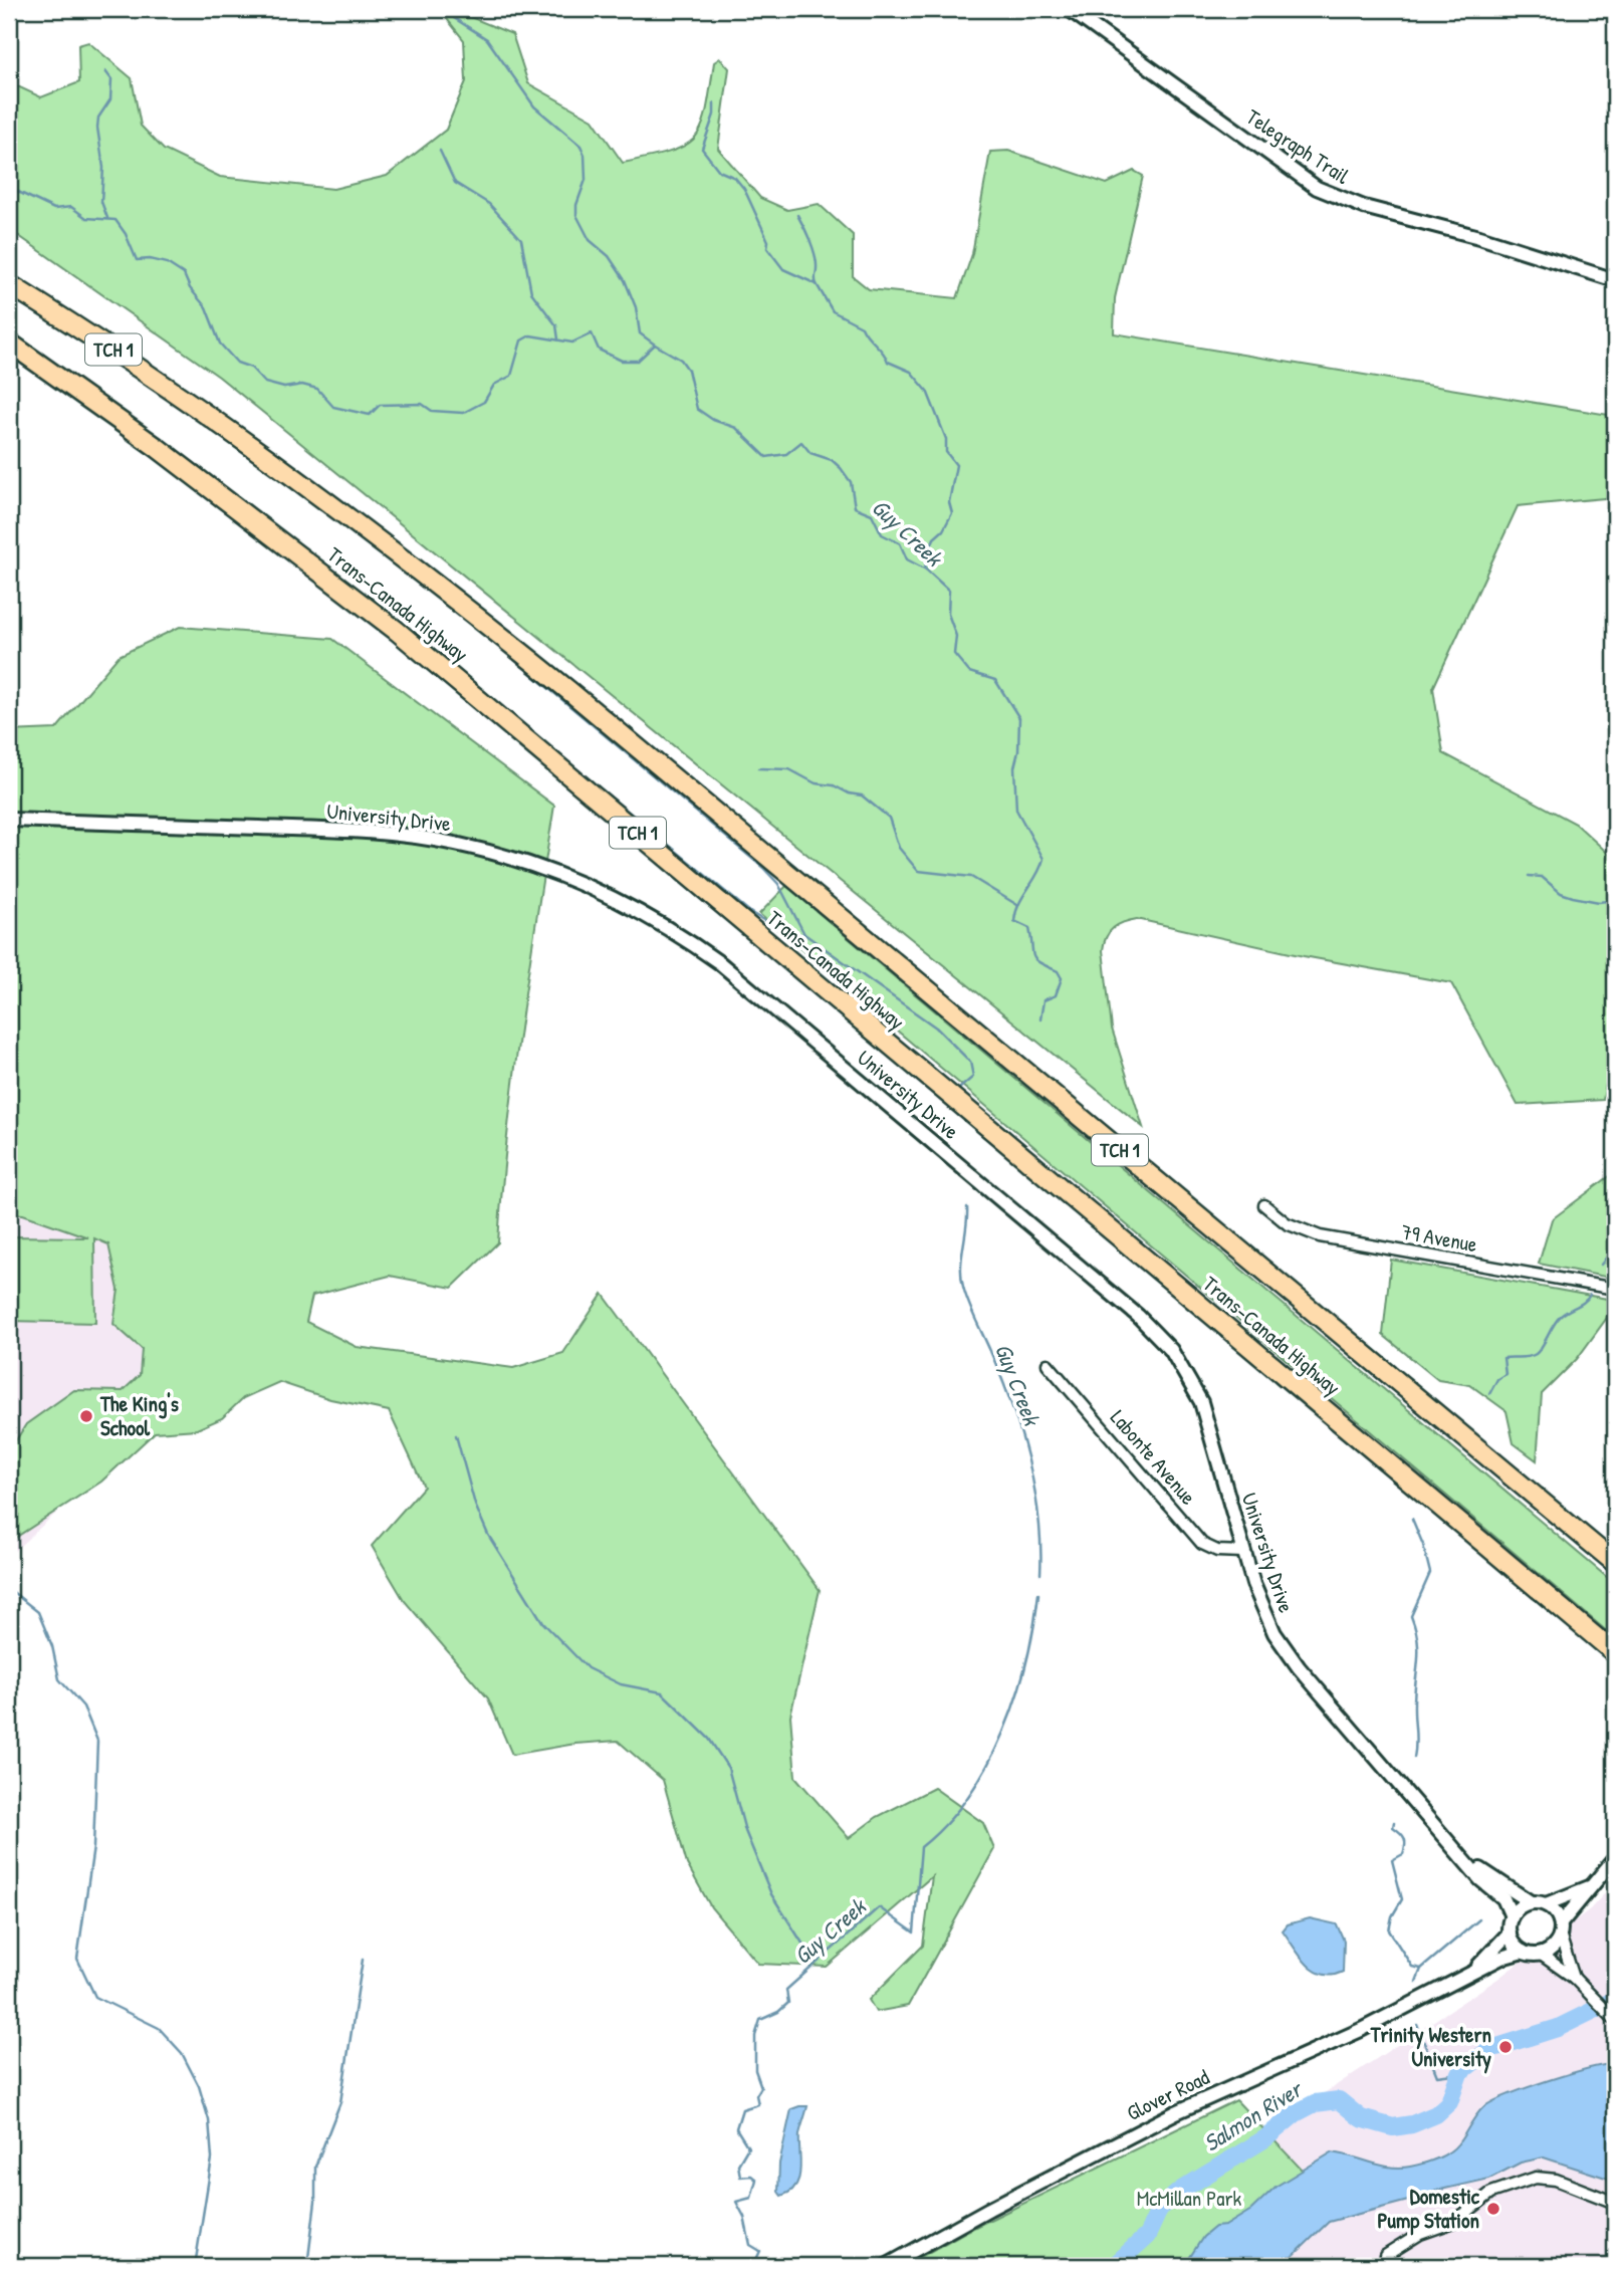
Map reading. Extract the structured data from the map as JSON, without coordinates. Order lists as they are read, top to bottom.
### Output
{
  "streets": {
    "highway": ["TCH 1", "Trans-Canada Highway"],
    "street": [
      "Telegraph Trail",
      "University Drive",
      "79 Avenue",
      "Labonte Avenue",
      "Glover Road"
    ]
  },
  "crossings": [
    ["University Drive", "Labonte Avenue"],
    ["University Drive", "Glover Road"]
  ],
  "water": ["Guy Creek", "Salmon River"],
  "parks": ["McMillan Park"],
  "places": ["The King's School", "Trinity Western University", "Domestic Pump Station"]
}
